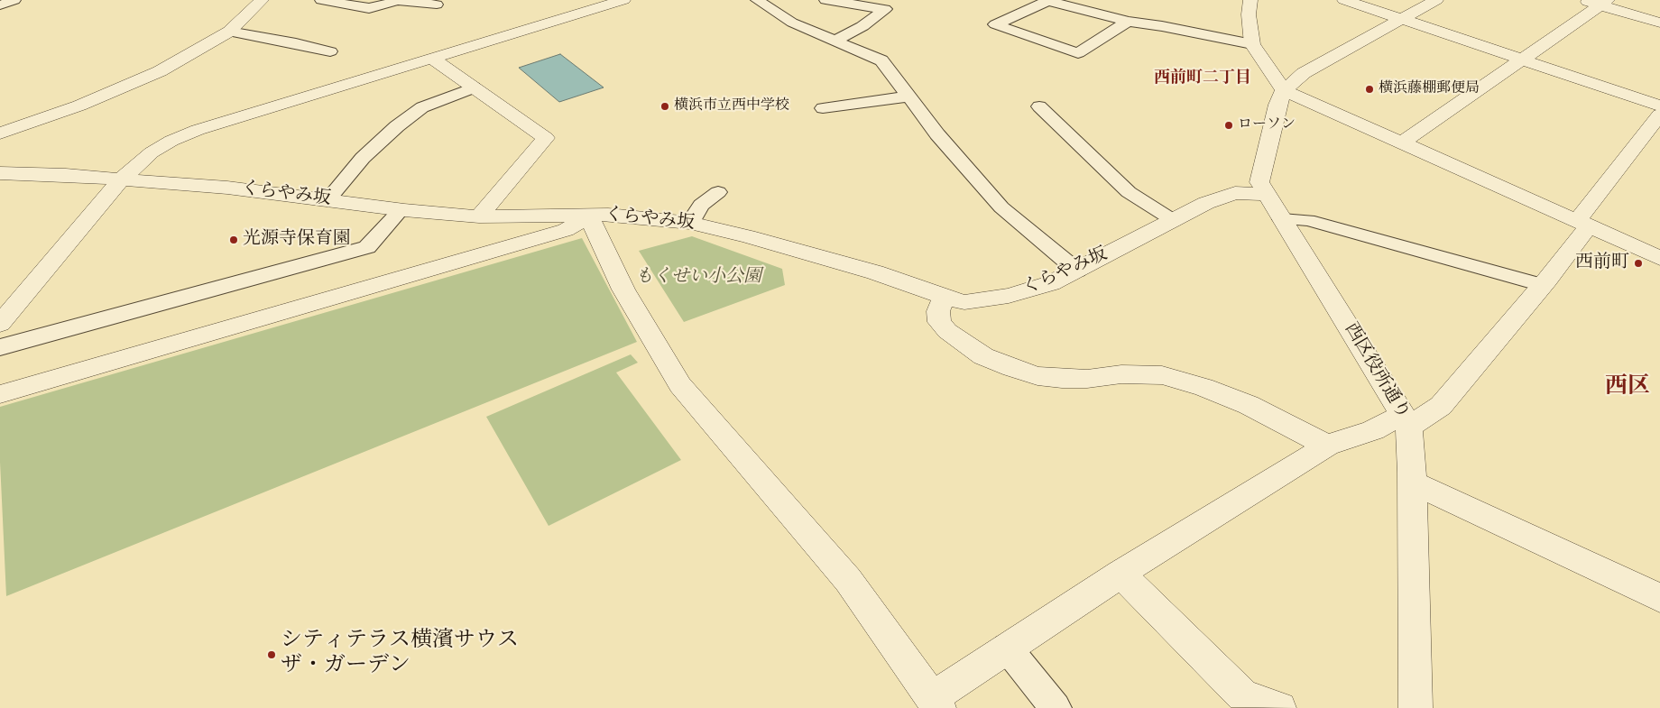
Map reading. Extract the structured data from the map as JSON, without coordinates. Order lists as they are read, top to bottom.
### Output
{
  "streets": {
    "street": ["くらやみ坂", "西区役所通り"]
  },
  "crossings": [
    ["くらやみ坂", "西区役所通り"]
  ],
  "districts": ["西前町二丁目", "西区"],
  "parks": ["もくせい小公園"],
  "places": [
    "横浜藤棚郵便局",
    "横浜市立西中学校",
    "ローソン",
    "光源寺保育園",
    "西前町",
    "シティテラス横濱サウス ザ・ガーデン"
  ]
}
